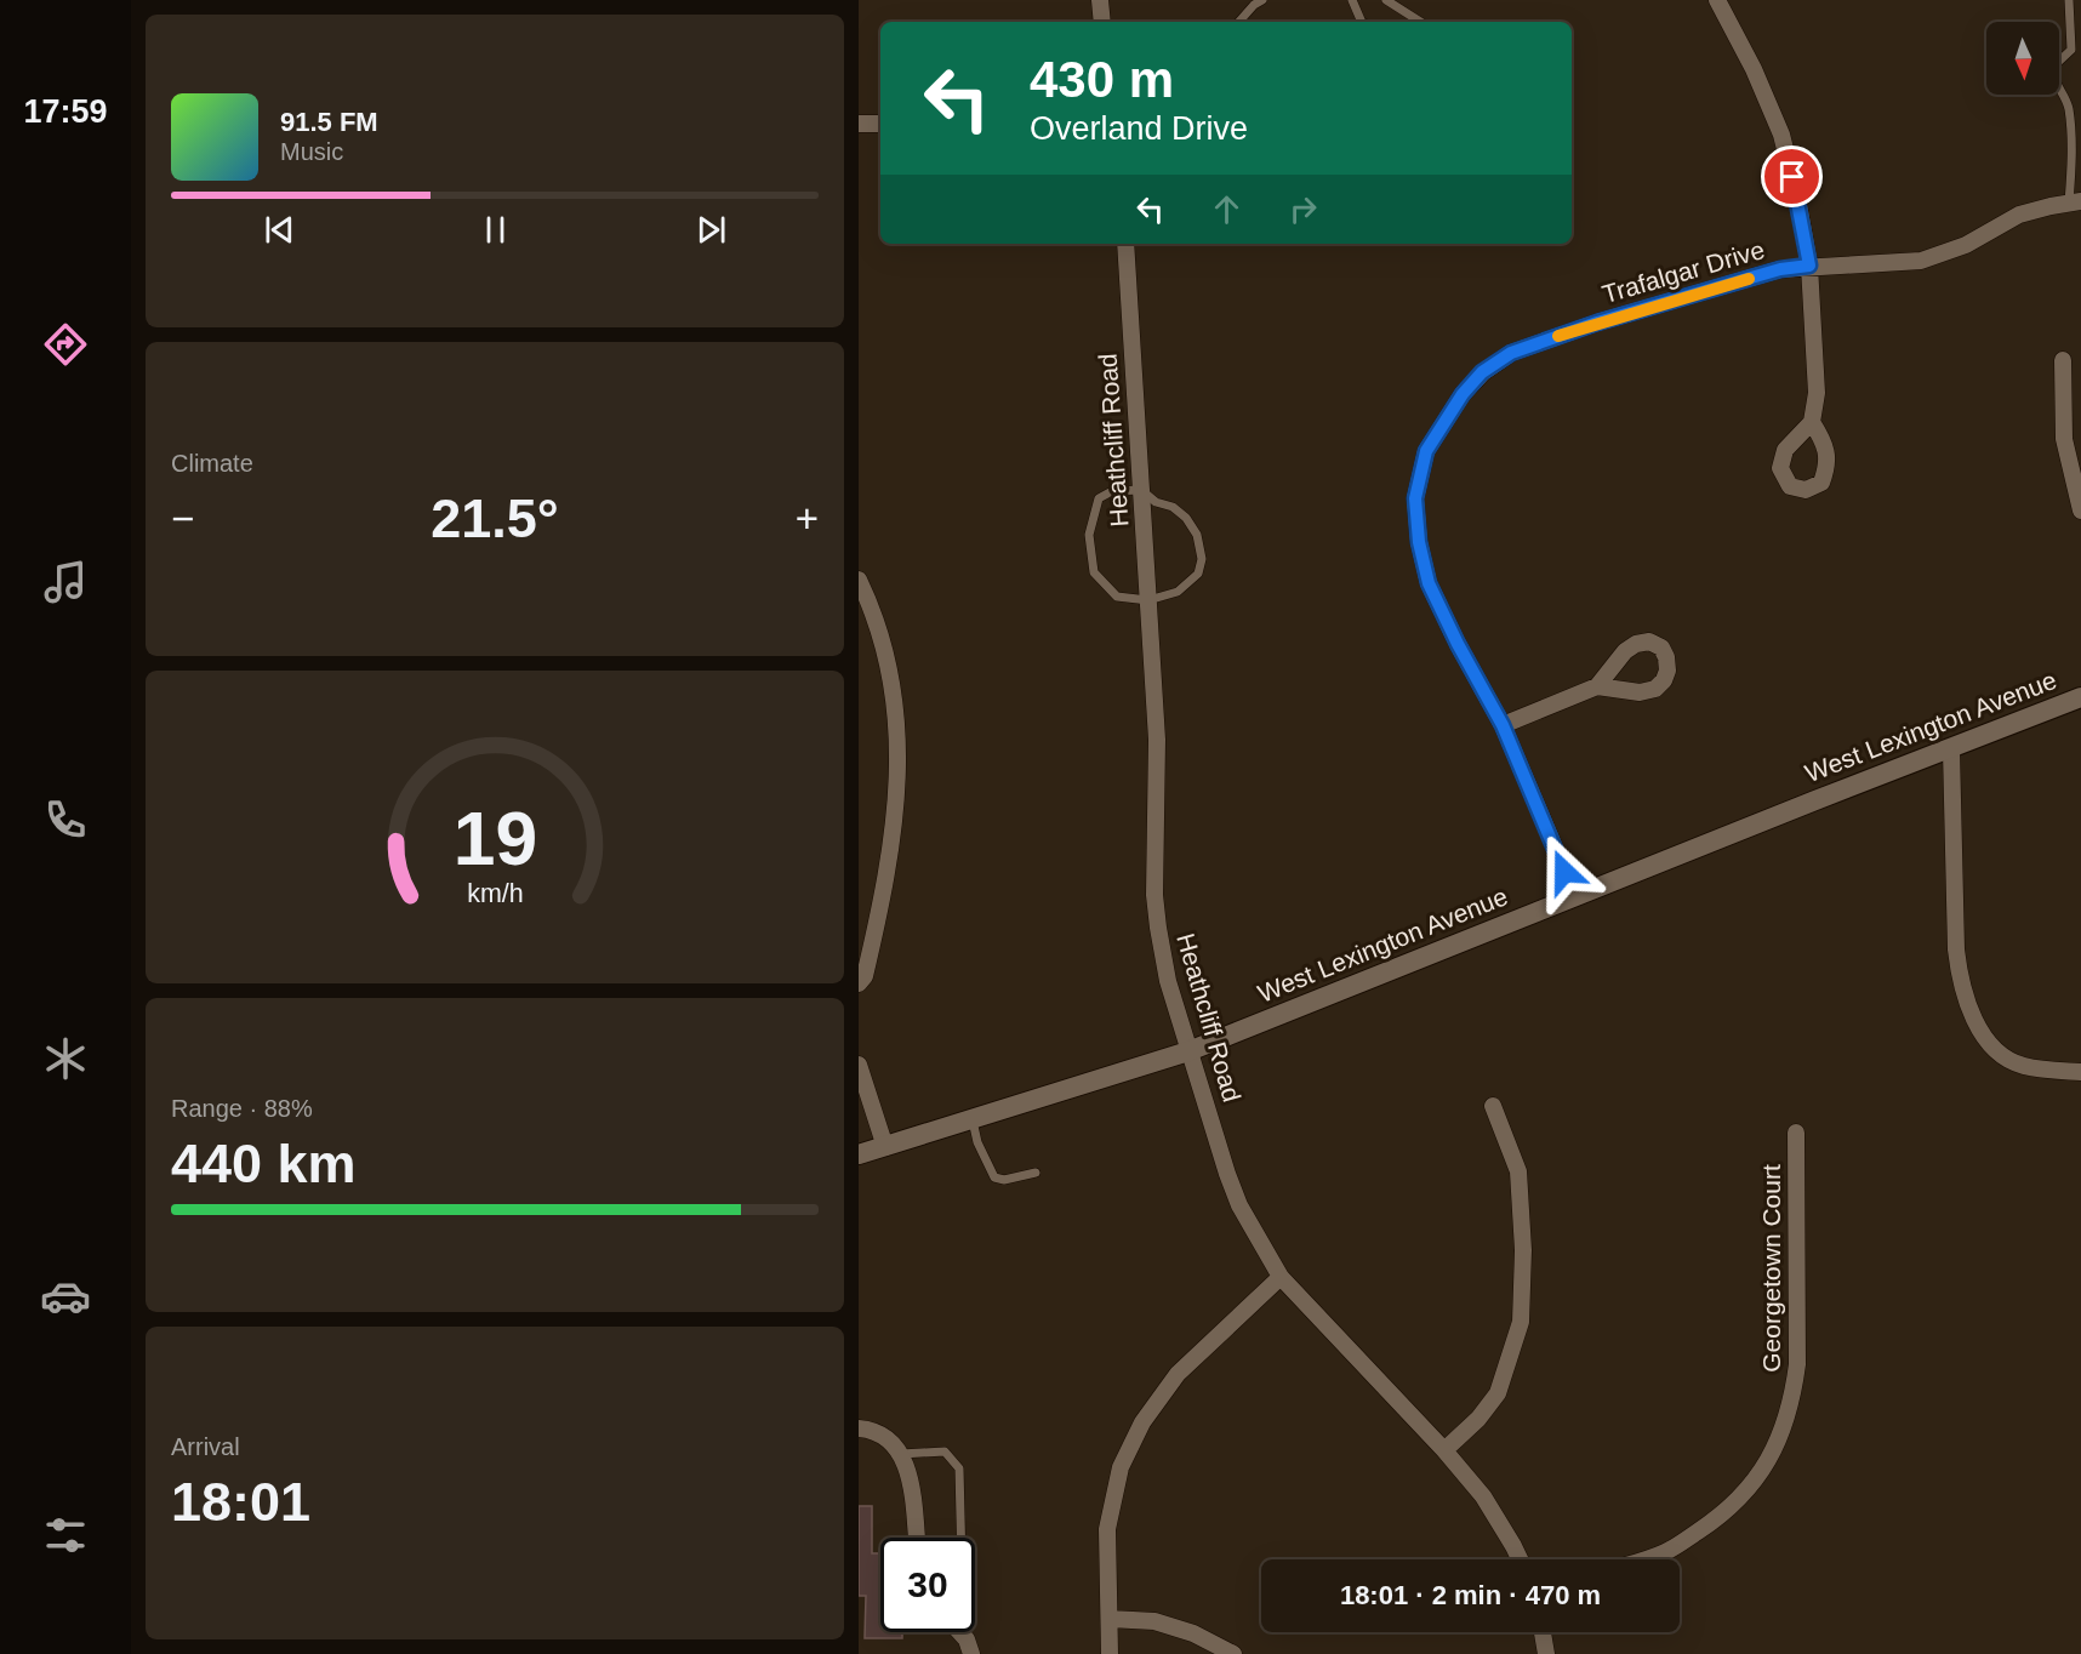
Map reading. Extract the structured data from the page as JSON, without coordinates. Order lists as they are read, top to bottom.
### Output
{
  "streets": {
    "street": [
      "Trafalgar Drive",
      "Heathcliff Road",
      "West Lexington Avenue",
      "Georgetown Court"
    ]
  },
  "crossings": [
    ["Trafalgar Drive", "West Lexington Avenue"],
    ["Heathcliff Road", "West Lexington Avenue"]
  ],
  "north": "bottom",
  "page": {
    "tabs": "17:59",
    "turn": ["430 m", "Overland Drive"],
    "song": ["91.5 FM", "Music"],
    "tile": [
      "Climate",
      ["Range · 88%", "440 km"],
      ["Arrival", "18:01"]
    ],
    "heat": ["−", "21.5°", "+"],
    "limit": "30",
    "trip": "18:01 · 2 min · 470 m",
    "gauge": ["19", "km/h"]
  }
}
